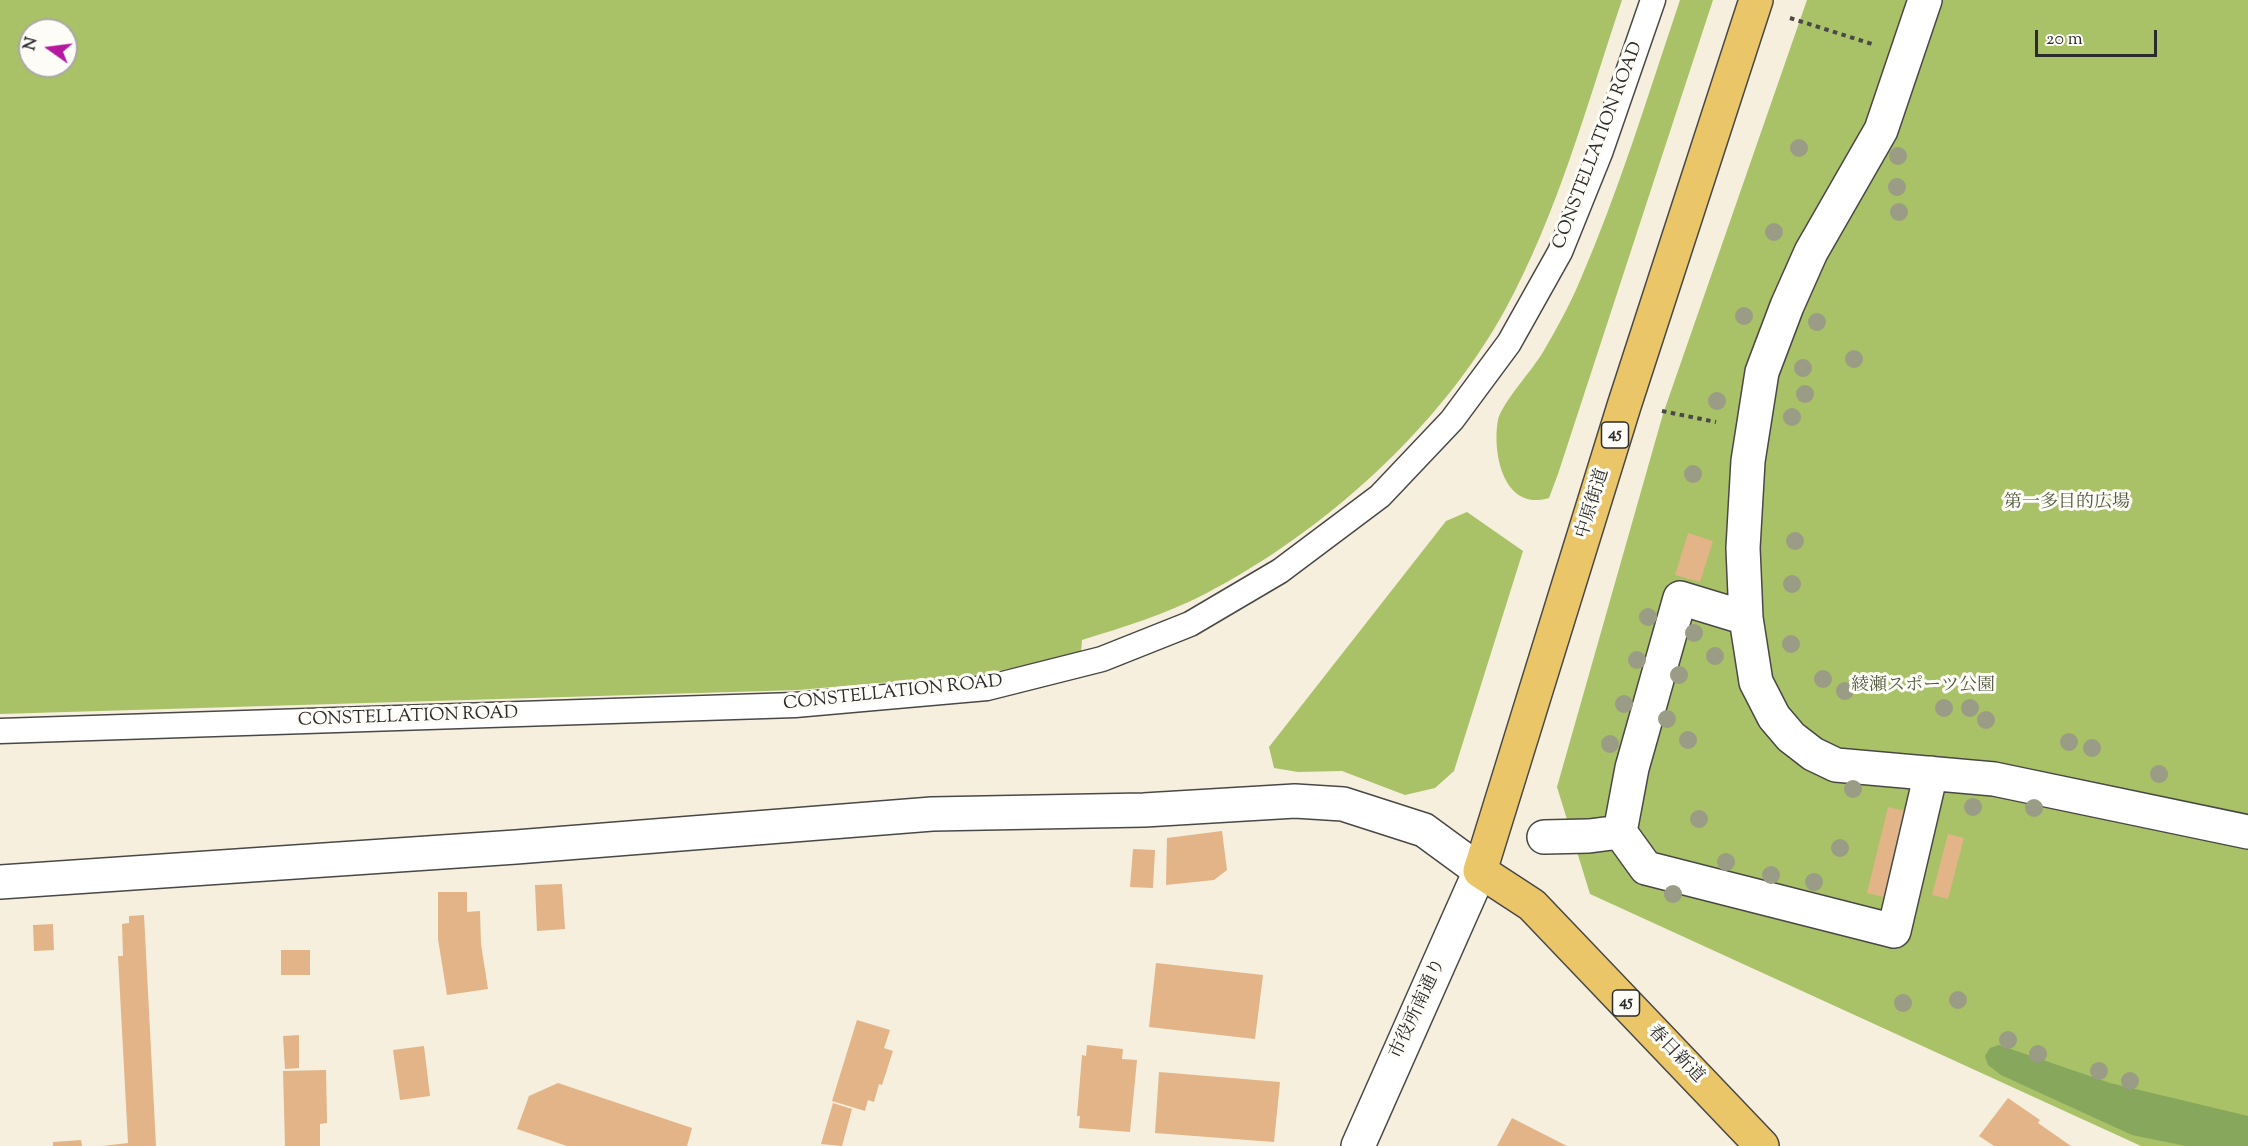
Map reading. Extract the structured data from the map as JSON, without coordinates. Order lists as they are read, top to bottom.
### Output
{
  "streets": {
    "main road": ["45", "中原街道", "春日新道"],
    "street": ["市役所南通り"],
    "lane": ["CONSTELLATION ROAD"]
  },
  "crossings": [
    ["中原街道", "市役所南通り"],
    ["中原街道", "春日新道"],
    ["市役所南通り", "春日新道"]
  ],
  "parks": ["第一多目的広場", "綾瀬スポーツ公園"],
  "scale_bar": "20 m",
  "north": "left"
}
